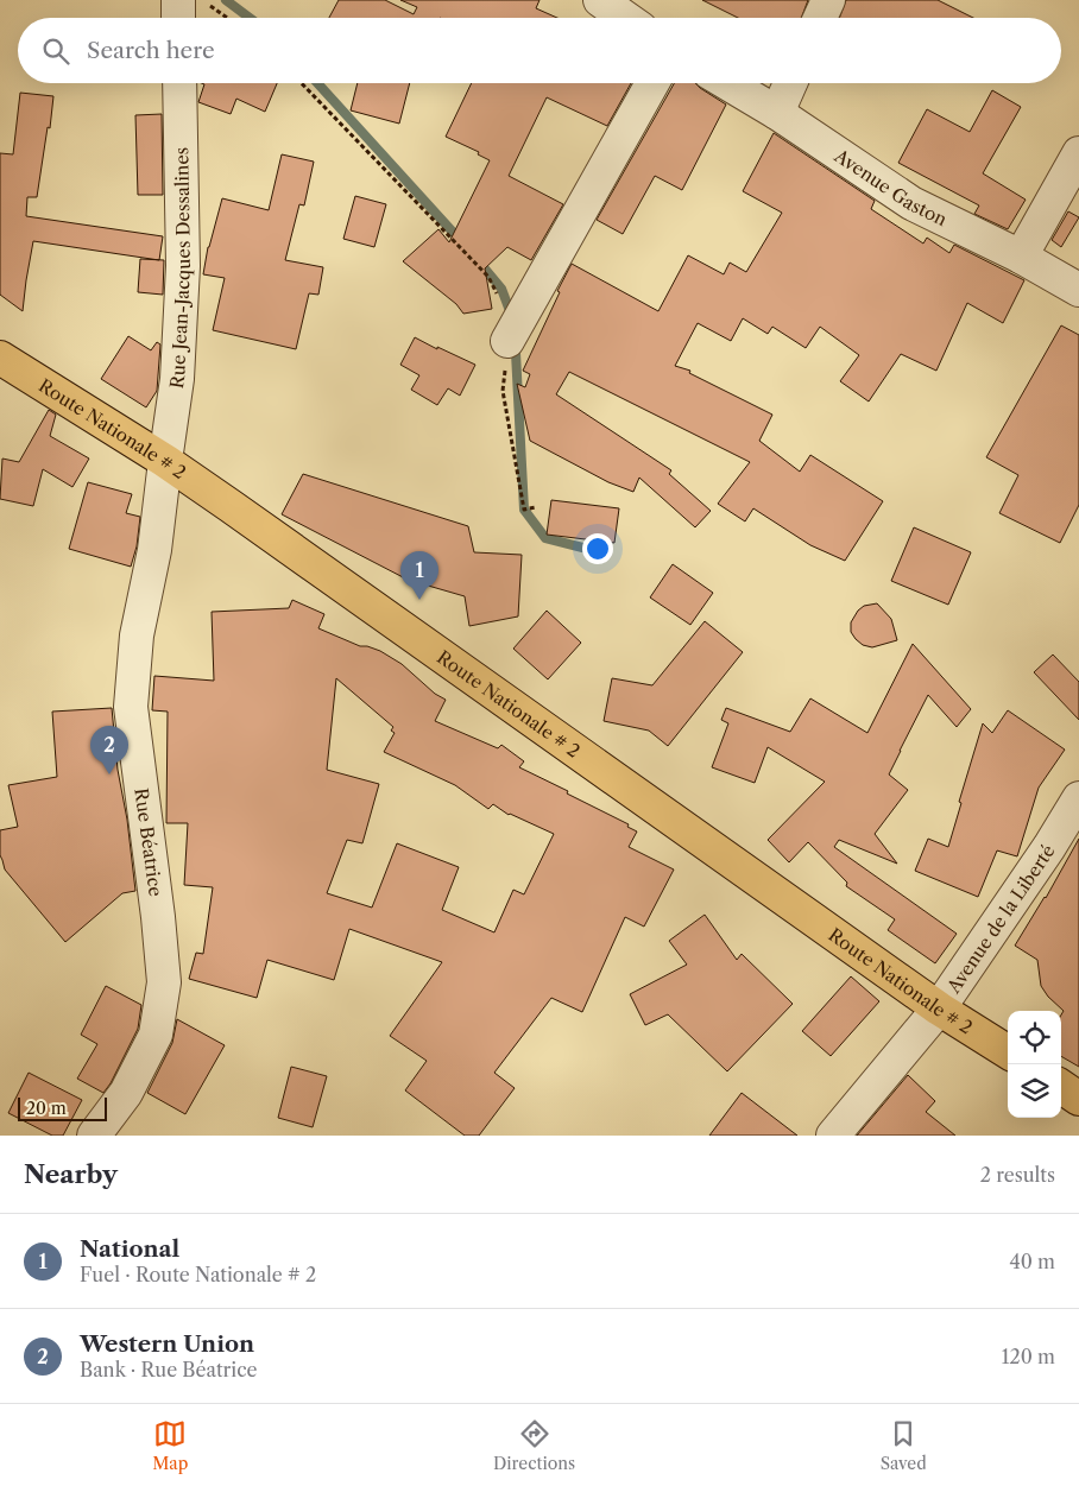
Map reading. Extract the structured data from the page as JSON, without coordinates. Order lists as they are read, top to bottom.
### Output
{
  "streets": {
    "main road": ["Route Nationale # 2"],
    "street": [
      "Avenue Gaston",
      "Rue Jean-Jacques Dessalines",
      "Rue Béatrice",
      "Avenue de la Liberté"
    ]
  },
  "crossings": [
    ["Rue Jean-Jacques Dessalines", "Route Nationale # 2"],
    ["Rue Jean-Jacques Dessalines", "Rue Béatrice"],
    ["Route Nationale # 2", "Rue Béatrice"],
    ["Route Nationale # 2", "Avenue de la Liberté"]
  ],
  "scale_bar": "20 m",
  "page": {
    "search": "Search here",
    "pins": ["1", "2"],
    "scale": "20 m",
    "heading": ["Nearby", "2 results"],
    "list": [
      {
        "mark": "1",
        "name": "National",
        "note": "Fuel · Route Nationale # 2",
        "value": "40 m"
      },
      {
        "mark": "2",
        "name": "Western Union",
        "note": "Bank · Rue Béatrice",
        "value": "120 m"
      }
    ],
    "nav": ["Map", "Directions", "Saved"]
  }
}
